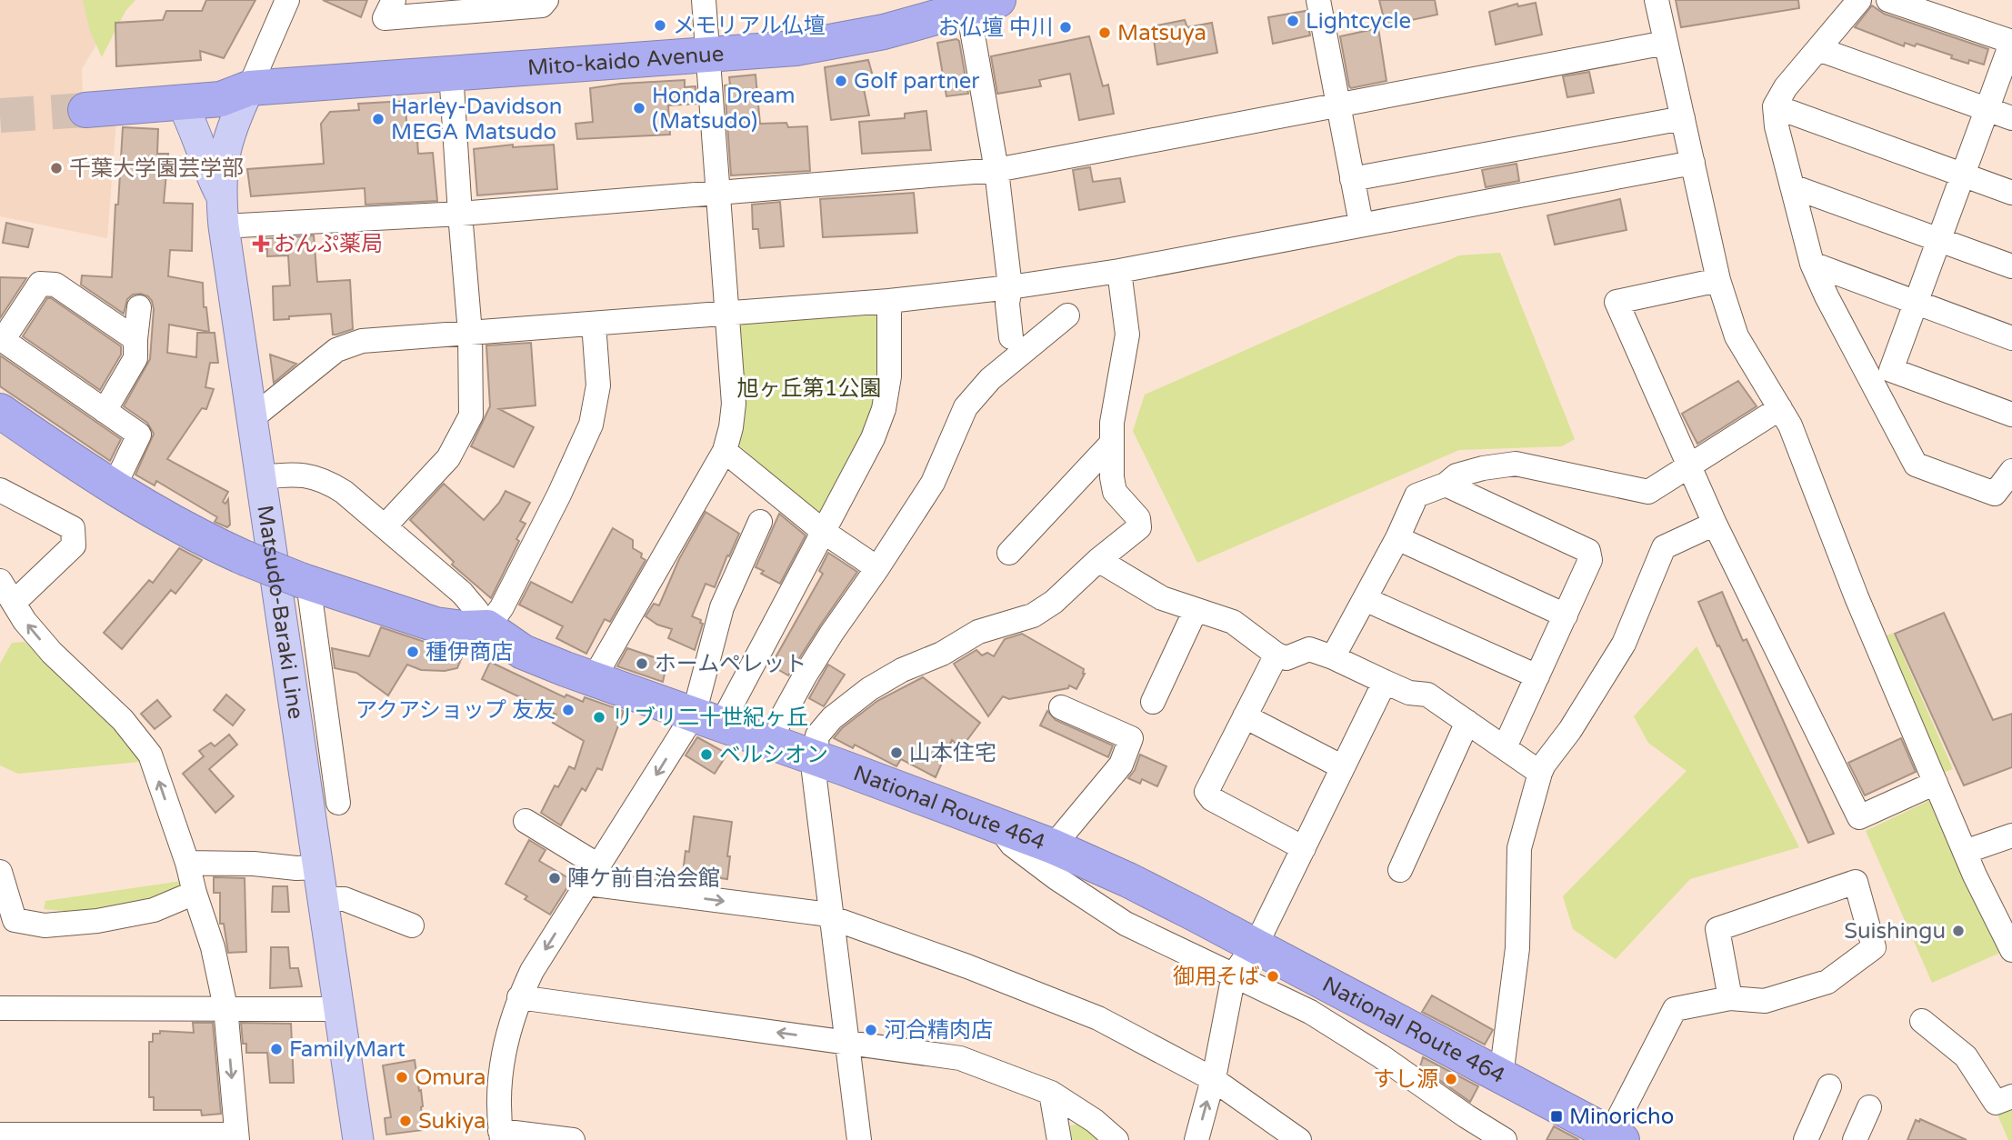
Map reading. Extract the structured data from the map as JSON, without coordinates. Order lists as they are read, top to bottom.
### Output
{
  "streets": {
    "highway": ["Mito-kaido Avenue", "National Route 464"],
    "main road": ["Matsudo-Baraki Line"]
  },
  "crossings": [
    ["Mito-kaido Avenue", "Matsudo-Baraki Line"]
  ],
  "parks": ["旭ヶ丘第1公園"],
  "places": {
    "other": [
      "Lightcycle",
      "メモリアル仏壇",
      "お仏壇 中川",
      "Matsuya",
      "Golf partner",
      "Honda Dream (Matsudo)",
      "Harley-Davidson MEGA Matsudo",
      "千葉大学園芸学部",
      "種伊商店",
      "ホームペレット",
      "アクアショップ 友友",
      "リブリ二十世紀ヶ丘",
      "山本住宅",
      "ベルシオン",
      "陣ケ前自治会館",
      "Suishingu",
      "御用そば",
      "河合精肉店",
      "FamilyMart",
      "Omura",
      "すし源",
      "Sukiya"
    ],
    "health": ["おんぷ薬局"],
    "transit": ["Minoricho"]
  }
}
